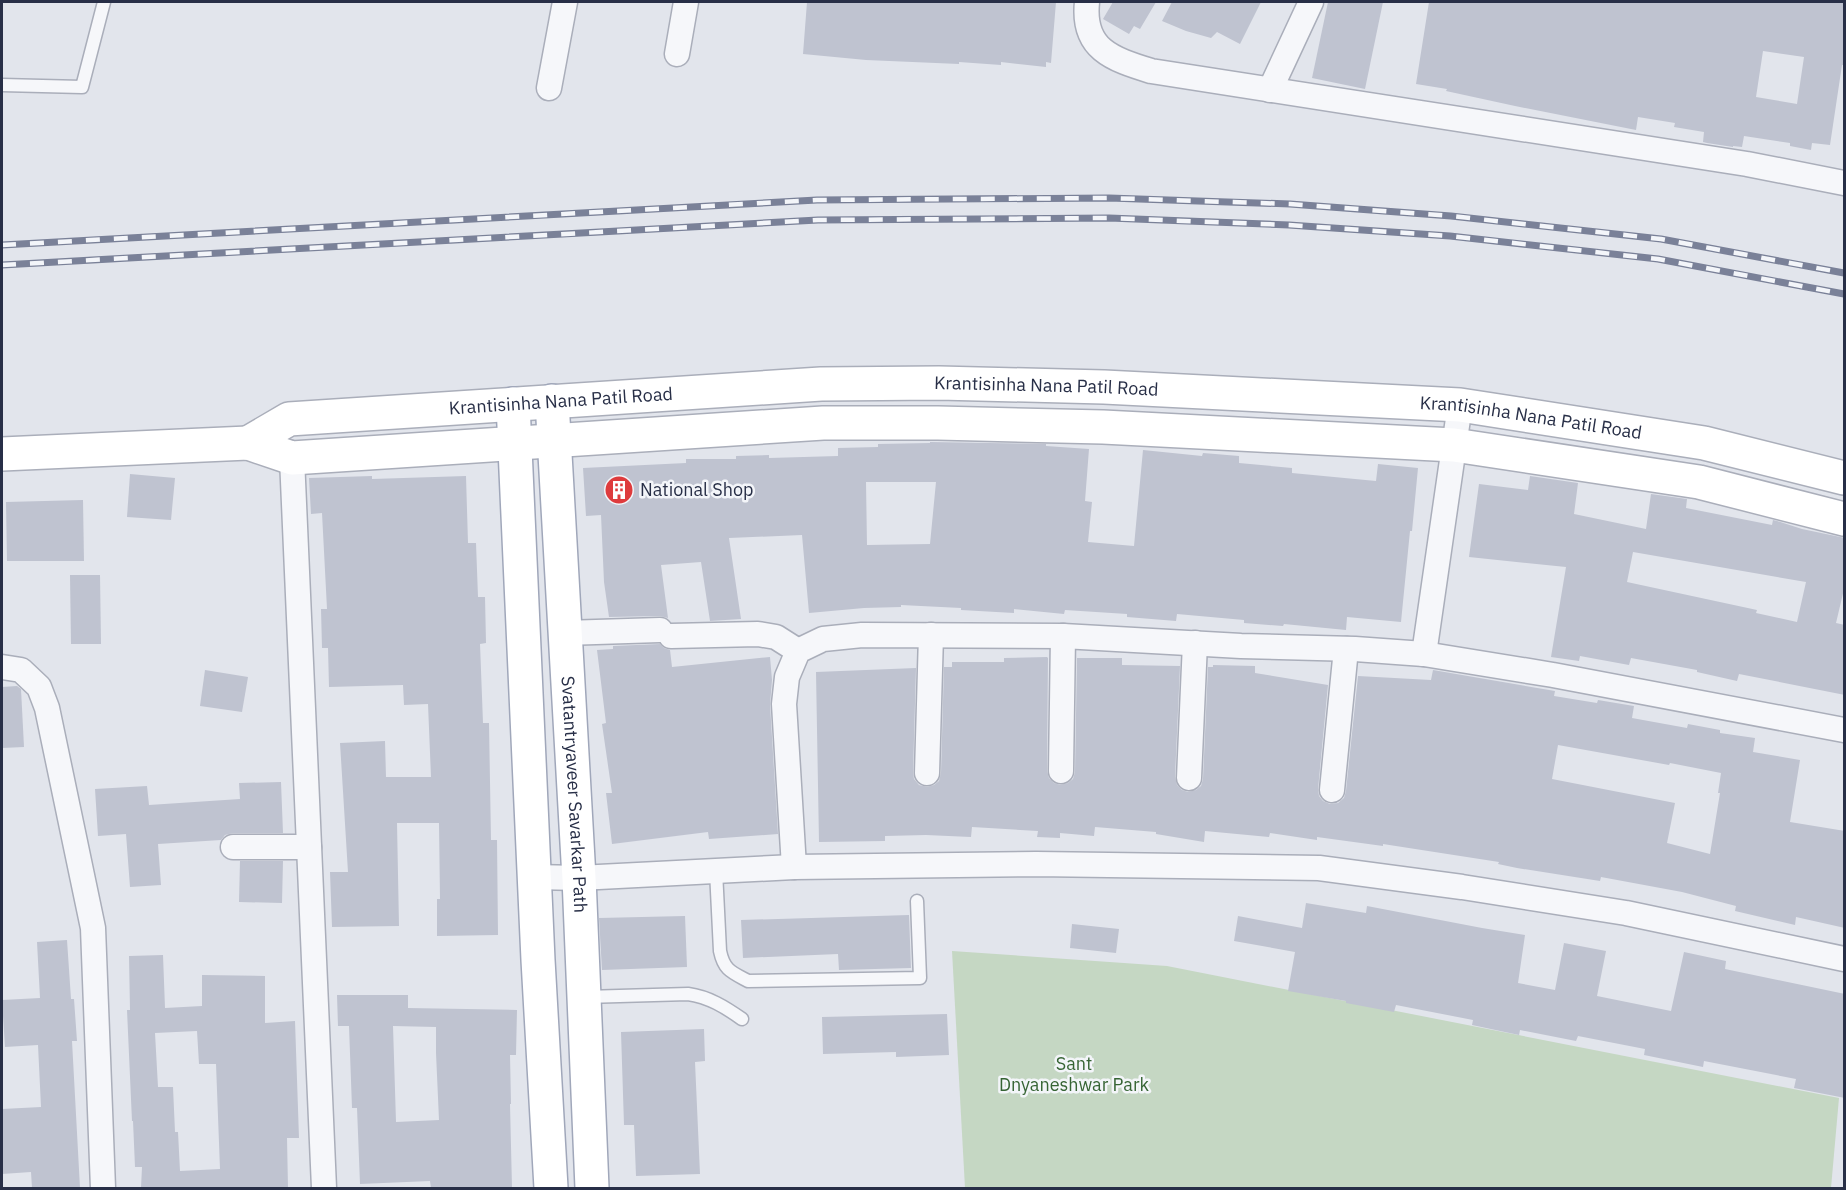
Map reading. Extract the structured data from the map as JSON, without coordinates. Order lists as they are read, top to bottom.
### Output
{
  "streets": {
    "main road": ["Krantisinha Nana Patil Road", "Svatantryaveer Savarkar Path"]
  },
  "crossings": [
    ["Krantisinha Nana Patil Road", "Svatantryaveer Savarkar Path"]
  ],
  "parks": ["Sant Dnyaneshwar Park"],
  "places": {
    "building": ["National Shop"]
  }
}
